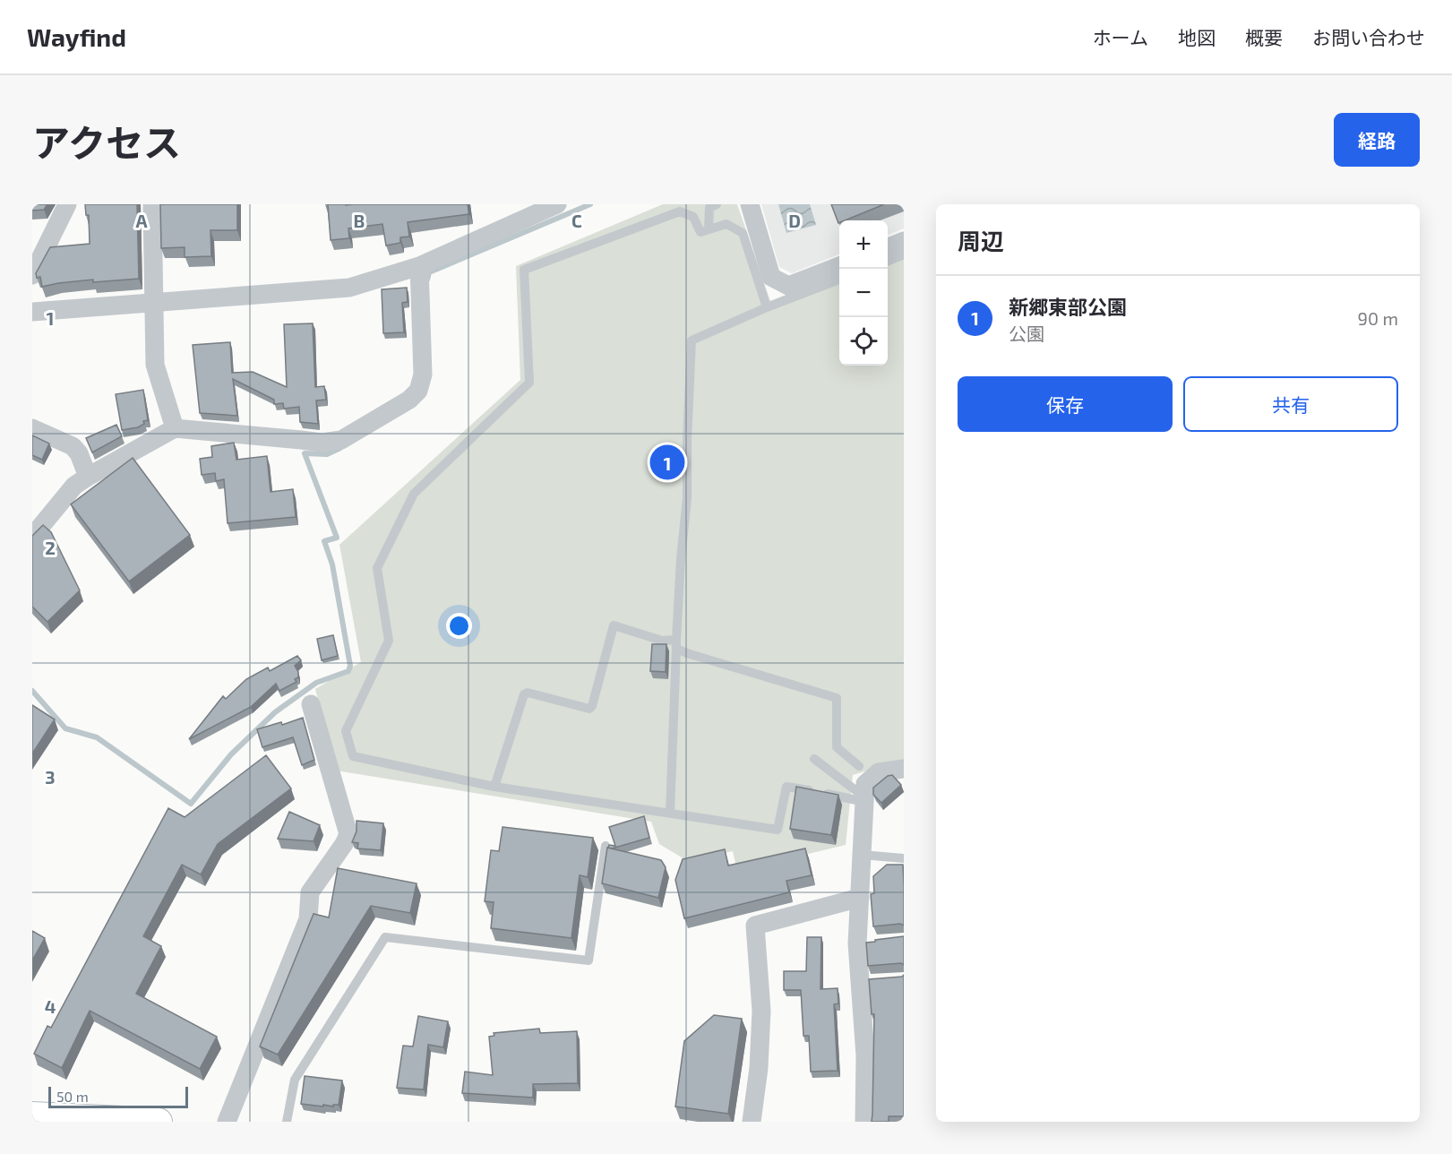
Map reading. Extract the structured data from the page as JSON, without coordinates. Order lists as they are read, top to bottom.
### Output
{
  "scale_bar": "50 m",
  "page": {
    "header": "Wayfind",
    "nav": [
      "ホーム",
      "地図",
      "概要",
      "お問い合わせ"
    ],
    "title": "アクセス",
    "buttons": [
      "経路",
      ["保存", "共有"]
    ],
    "heading": "周辺",
    "map_buttons": ["+", "−"],
    "list": [
      {
        "mark": "1",
        "name": "新郷東部公園",
        "note": "公園",
        "value": "90 m"
      }
    ],
    "pins": "1",
    "scale": "50 m"
  },
  "grid": {
    "columns": [
      "A",
      "B",
      "C",
      "D"
    ],
    "rows": [
      "1",
      "2",
      "3",
      "4"
    ]
  }
}
